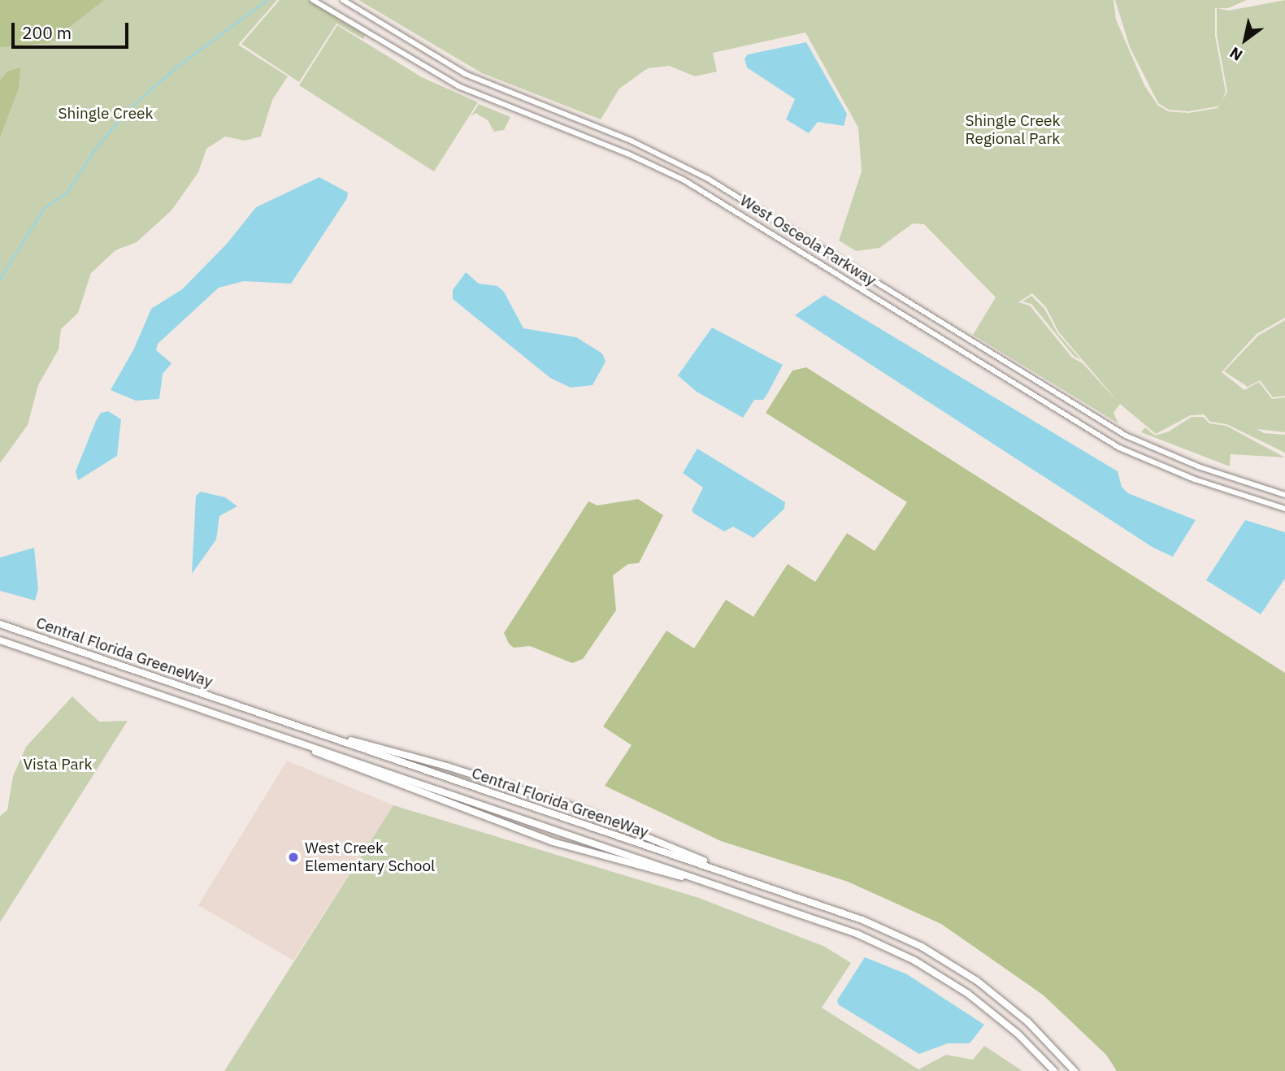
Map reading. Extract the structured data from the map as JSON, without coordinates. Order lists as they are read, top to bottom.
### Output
{
  "streets": {
    "highway": ["Central Florida GreeneWay"],
    "main road": ["West Osceola Parkway"]
  },
  "parks": ["Shingle Creek", "Shingle Creek Regional Park", "Vista Park"],
  "places": ["West Creek Elementary School"],
  "scale_bar": "200 m",
  "north": "bottom left"
}
